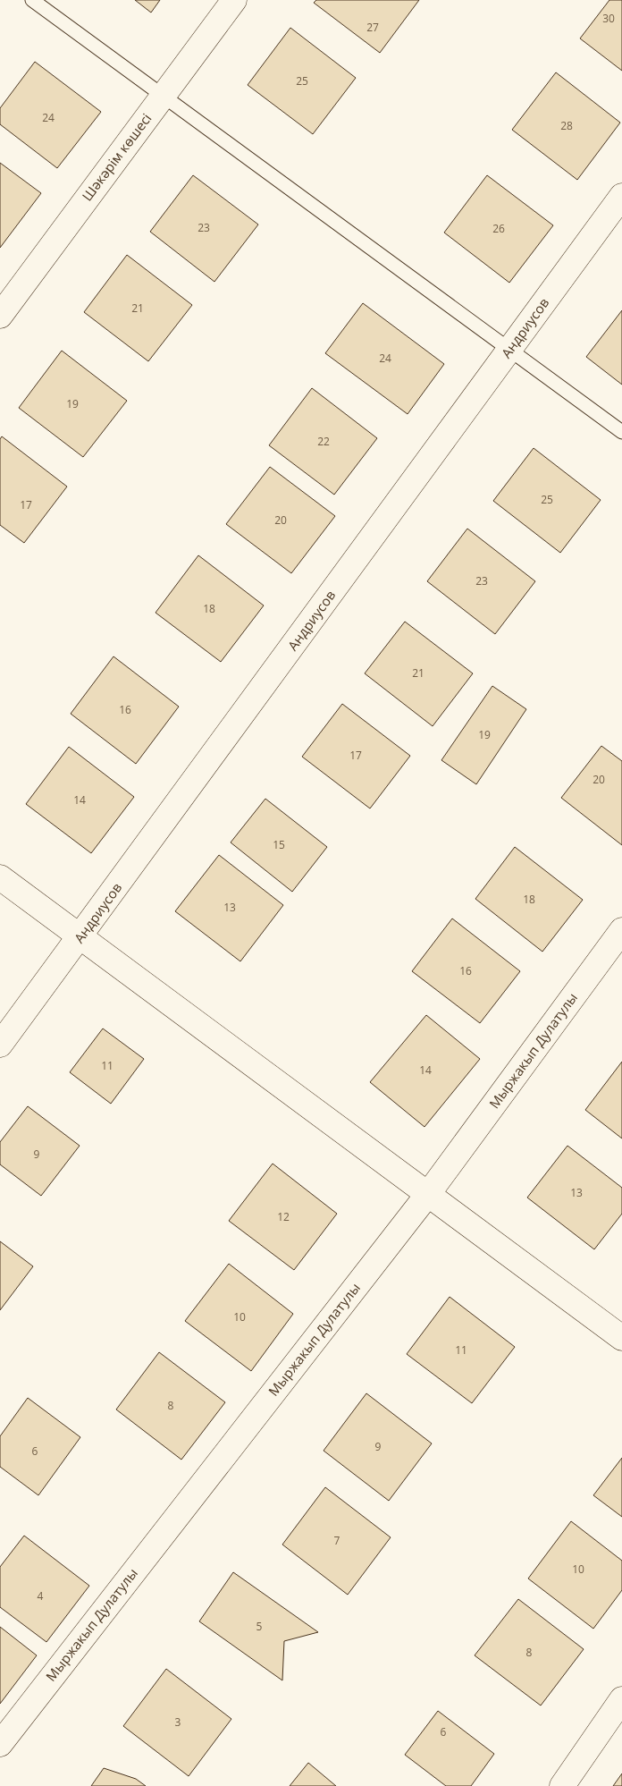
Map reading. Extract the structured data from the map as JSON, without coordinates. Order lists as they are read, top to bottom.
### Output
{
  "streets": {
    "street": ["Шәкәрім көшесі", "Андриусов", "Мыржакып Дулатулы"]
  },
  "house_numbers": [
    "30",
    "27",
    "25",
    "24",
    "28",
    "23",
    "26",
    "21",
    "24",
    "19",
    "22",
    "25",
    "17",
    "20",
    "23",
    "18",
    "21",
    "16",
    "19",
    "17",
    "20",
    "14",
    "15",
    "18",
    "13",
    "16",
    "11",
    "14",
    "9",
    "13",
    "12",
    "10",
    "11",
    "8",
    "9",
    "6",
    "7",
    "10",
    "4",
    "5",
    "8",
    "3",
    "6"
  ]
}
